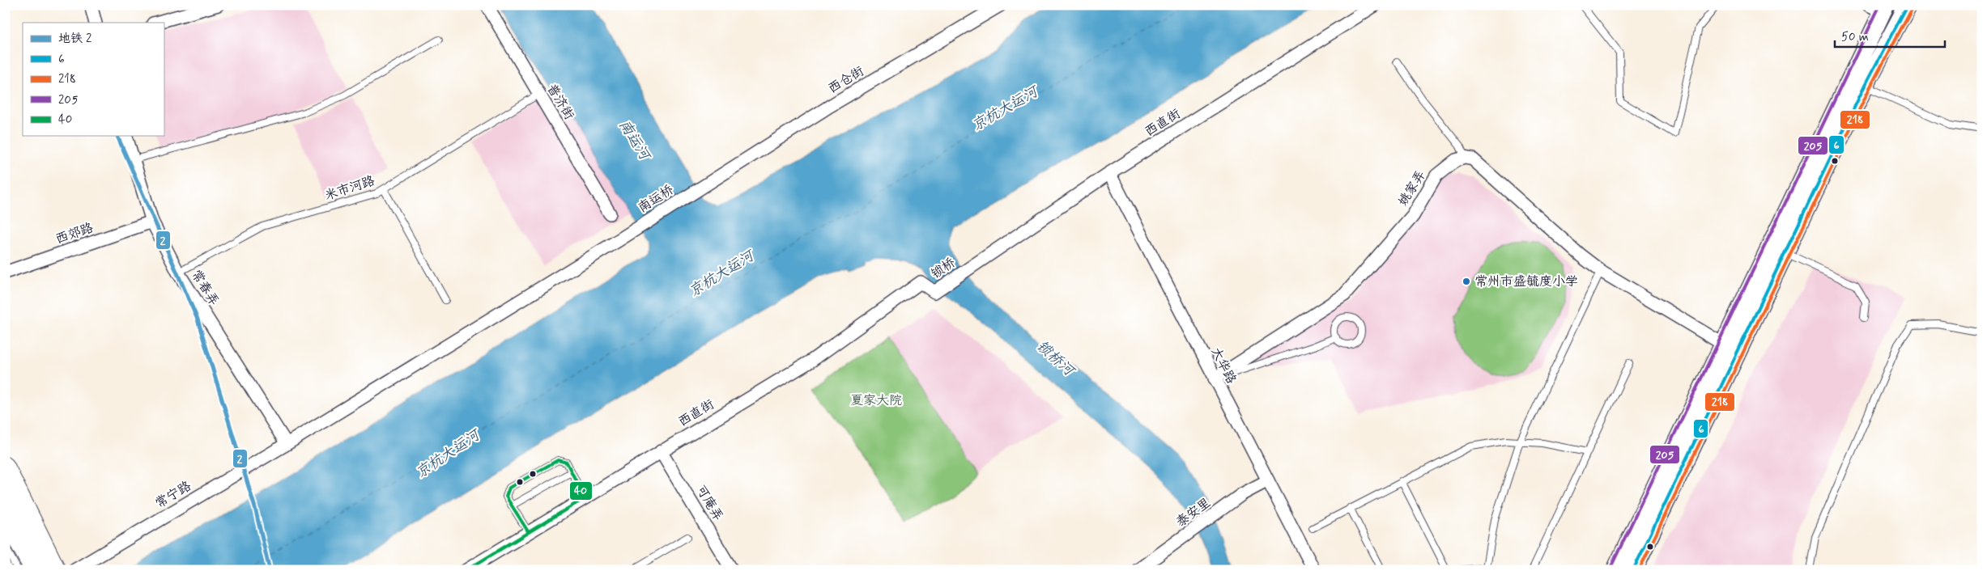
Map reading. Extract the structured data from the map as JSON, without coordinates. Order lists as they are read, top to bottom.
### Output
{
  "streets": {
    "street": [
      "西仓街",
      "普济街",
      "西直街",
      "姚家弄",
      "南运桥",
      "西郊路",
      "锁桥",
      "常春弄",
      "大华路",
      "常宁路",
      "可庵弄",
      "泰安里"
    ],
    "lane": ["米市河路"]
  },
  "crossings": [
    ["西仓街", "南运桥"],
    ["普济街", "米市河路"],
    ["西直街", "锁桥"],
    ["西直街", "大华路"],
    ["西直街", "可庵弄"],
    ["米市河路", "常春弄"],
    ["姚家弄", "大华路"],
    ["南运桥", "常春弄"],
    ["南运桥", "常宁路"],
    ["西郊路", "常春弄"],
    ["常春弄", "常宁路"],
    ["大华路", "泰安里"]
  ],
  "water": ["京杭大运河", "南运河", "锁桥河"],
  "parks": ["夏家大院"],
  "places": ["常州市盛毓度小学"],
  "lines": [
    "transit line 6",
    "transit line 205",
    "transit line 218",
    "metro line 2",
    "transit line 40"
  ],
  "legend": [
    "地铁 2",
    "6",
    "218",
    "205",
    "40"
  ],
  "scale_bar": "50 m"
}
